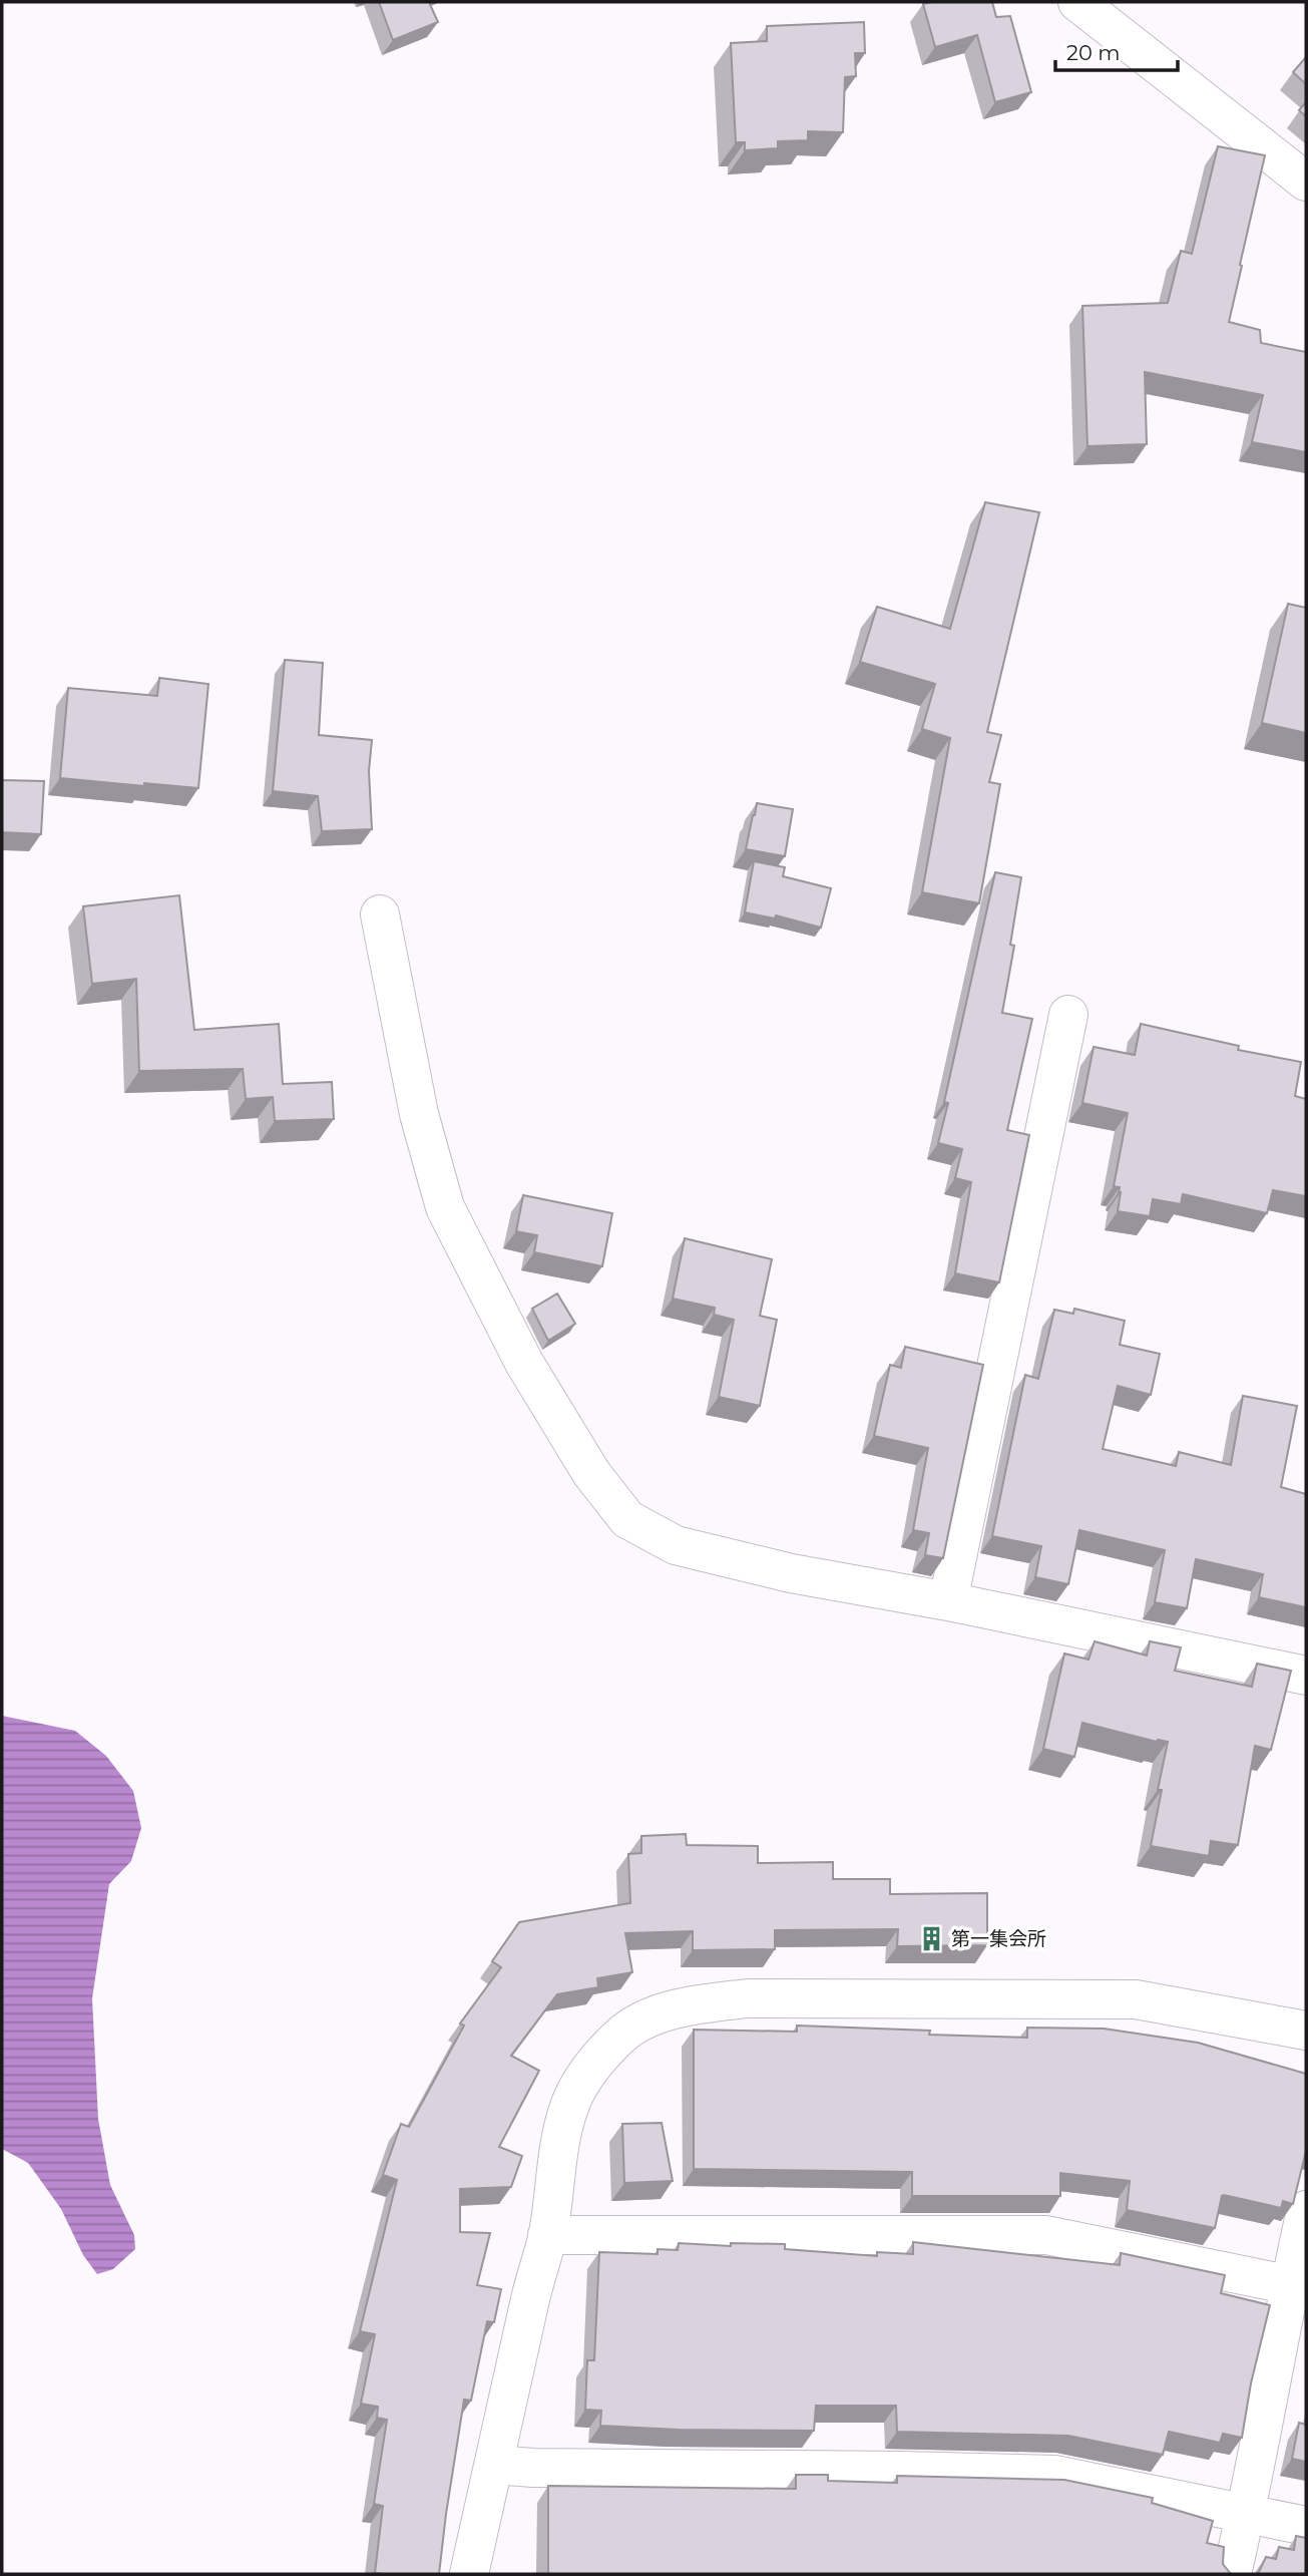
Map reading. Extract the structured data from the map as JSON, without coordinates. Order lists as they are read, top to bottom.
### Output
{
  "places": {
    "building": ["第一集会所"]
  },
  "scale_bar": "20 m"
}
